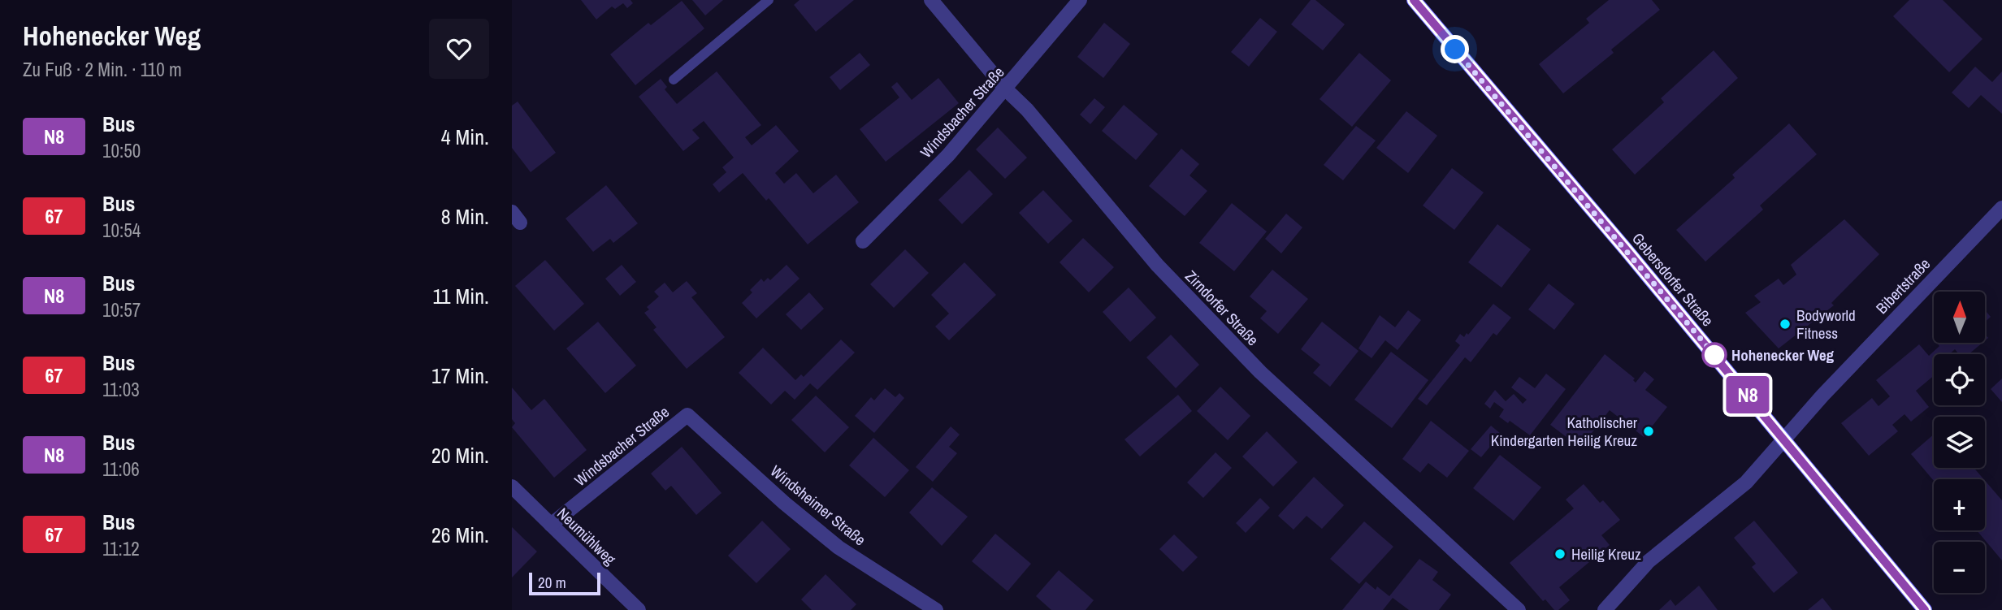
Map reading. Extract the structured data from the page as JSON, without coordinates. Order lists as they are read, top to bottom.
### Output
{
  "streets": {
    "main road": ["Gebersdorfer Straße"],
    "street": [
      "Windsbacher Straße",
      "Bibertstraße",
      "Zirndorfer Straße",
      "Windsheimer Straße",
      "Neumühlweg"
    ]
  },
  "crossings": [
    ["Windsbacher Straße", "Zirndorfer Straße"],
    ["Windsbacher Straße", "Windsheimer Straße"],
    ["Windsbacher Straße", "Neumühlweg"],
    ["Gebersdorfer Straße", "Bibertstraße"]
  ],
  "places": [
    "Bodyworld Fitness",
    "Hohenecker Weg",
    "Katholischer Kindergarten Heilig Kreuz",
    "Heilig Kreuz"
  ],
  "lines": ["bus line N8"],
  "scale_bar": "20 m",
  "north": "top",
  "page": {
    "heading": ["Hohenecker Weg", "Zu Fuß · 2 Min. · 110 m"],
    "on_map": "N8",
    "list": [
      {
        "mark": "N8",
        "name": "Bus",
        "note": "10:50",
        "value": "4 Min."
      },
      {
        "mark": "67",
        "name": "Bus",
        "note": "10:54",
        "value": "8 Min."
      },
      {
        "mark": "N8",
        "name": "Bus",
        "note": "10:57",
        "value": "11 Min."
      },
      {
        "mark": "67",
        "name": "Bus",
        "note": "11:03",
        "value": "17 Min."
      },
      {
        "mark": "N8",
        "name": "Bus",
        "note": "11:06",
        "value": "20 Min."
      },
      {
        "mark": "67",
        "name": "Bus",
        "note": "11:12",
        "value": "26 Min."
      }
    ],
    "map_buttons": ["+", "−"],
    "scale": "20 m"
  }
}
